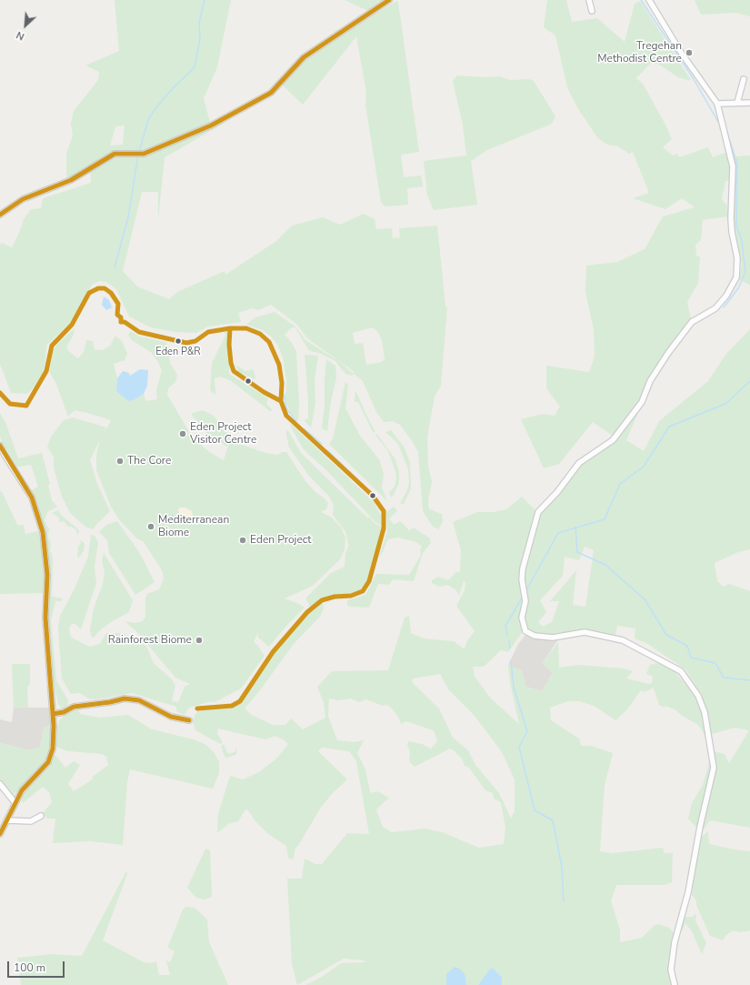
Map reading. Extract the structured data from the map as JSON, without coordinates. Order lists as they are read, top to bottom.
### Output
{
  "places": [
    "Tregehan Methodist Centre",
    "Eden P&R",
    "Eden Project Visitor Centre",
    "The Core",
    "Mediterranean Biome",
    "Eden Project",
    "Rainforest Biome"
  ],
  "scale_bar": "100 m",
  "north": "bottom left"
}
